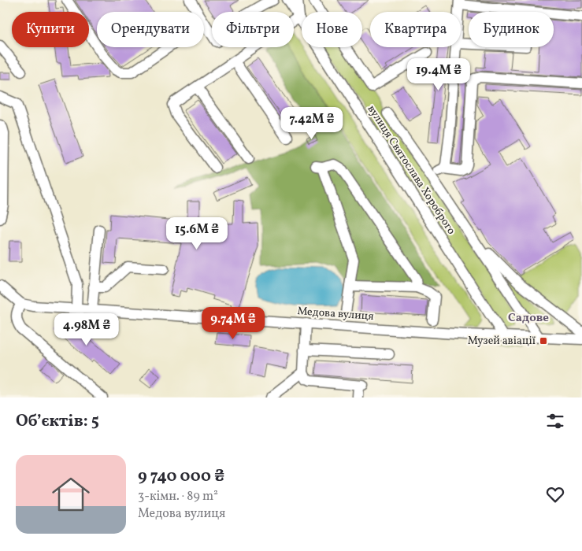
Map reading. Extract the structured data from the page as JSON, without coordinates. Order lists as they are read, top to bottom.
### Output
{
  "streets": {
    "street": ["вулиця Святослава Хороброго", "Медова вулиця"]
  },
  "crossings": [
    ["вулиця Святослава Хороброго", "Медова вулиця"]
  ],
  "districts": ["Садове"],
  "places": {
    "transit": ["Музей авіації"]
  },
  "page": {
    "chip": [
      "Купити",
      "Орендувати",
      "Фільтри",
      "Нове",
      "Квартира",
      "Будинок"
    ],
    "price": [
      "19.4M ₴",
      "7.42M ₴",
      "15.6M ₴",
      "9.74M ₴",
      "4.98M ₴"
    ],
    "heading": "Об’єктів: 5",
    "list": [
      {
        "name": "9 740 000 ₴",
        "note": "3-кімн. · 89 m² · Медова вулиця"
      }
    ]
  }
}
